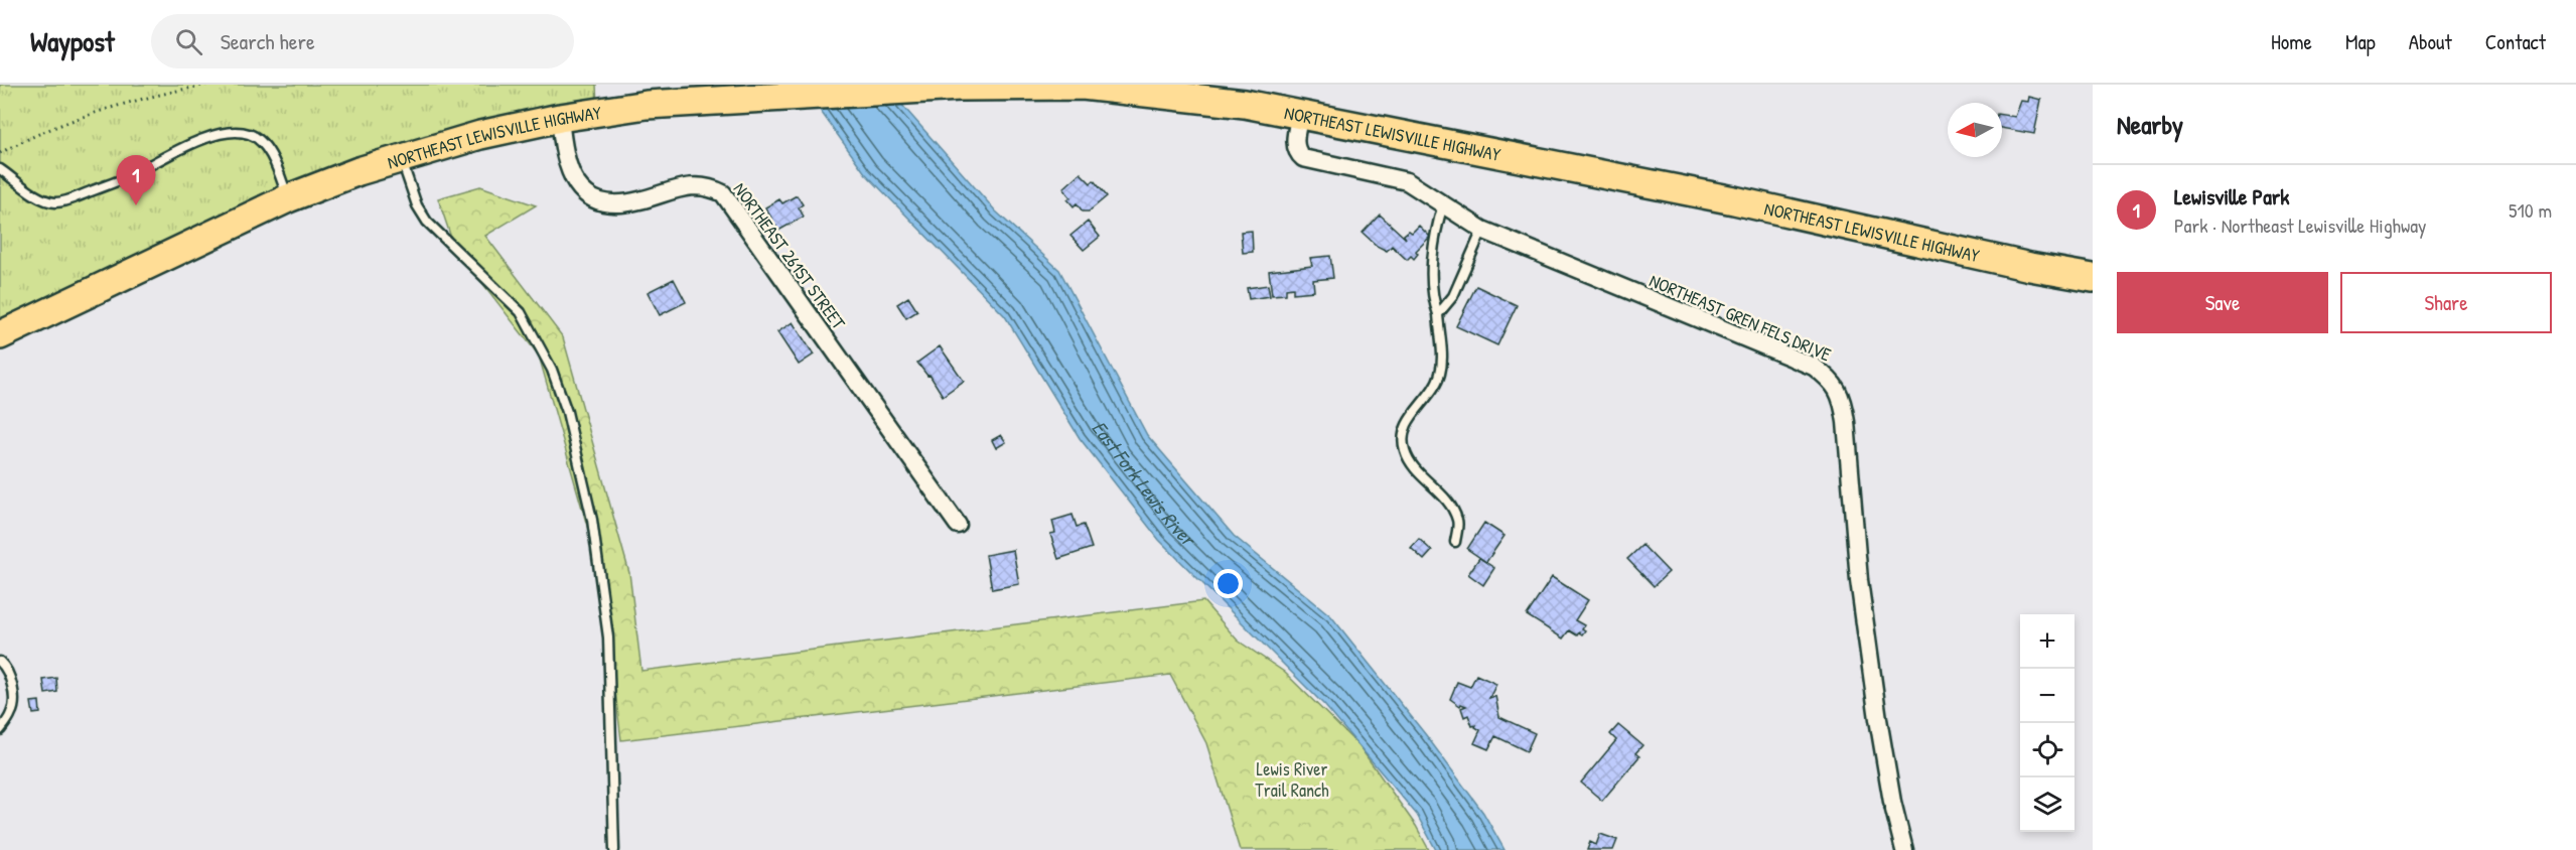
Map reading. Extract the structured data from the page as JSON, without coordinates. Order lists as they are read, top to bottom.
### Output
{
  "streets": {
    "main road": ["NORTHEAST LEWISVILLE HIGHWAY"],
    "street": ["NORTHEAST 261ST STREET", "NORTHEAST GREN FELS DRIVE"]
  },
  "crossings": [
    ["NORTHEAST LEWISVILLE HIGHWAY", "NORTHEAST 261ST STREET"],
    ["NORTHEAST LEWISVILLE HIGHWAY", "NORTHEAST GREN FELS DRIVE"]
  ],
  "water": ["East Fork Lewis River"],
  "parks": ["Lewis River Trail Ranch"],
  "north": "left",
  "page": {
    "header": "Waypost",
    "search": "Search here",
    "nav": [
      "Home",
      "Map",
      "About",
      "Contact"
    ],
    "heading": "Nearby",
    "pins": "1",
    "list": [
      {
        "mark": "1",
        "name": "Lewisville Park",
        "note": "Park · Northeast Lewisville Highway",
        "value": "510 m"
      }
    ],
    "buttons": ["Save", "Share"],
    "map_buttons": ["+", "−"]
  }
}
